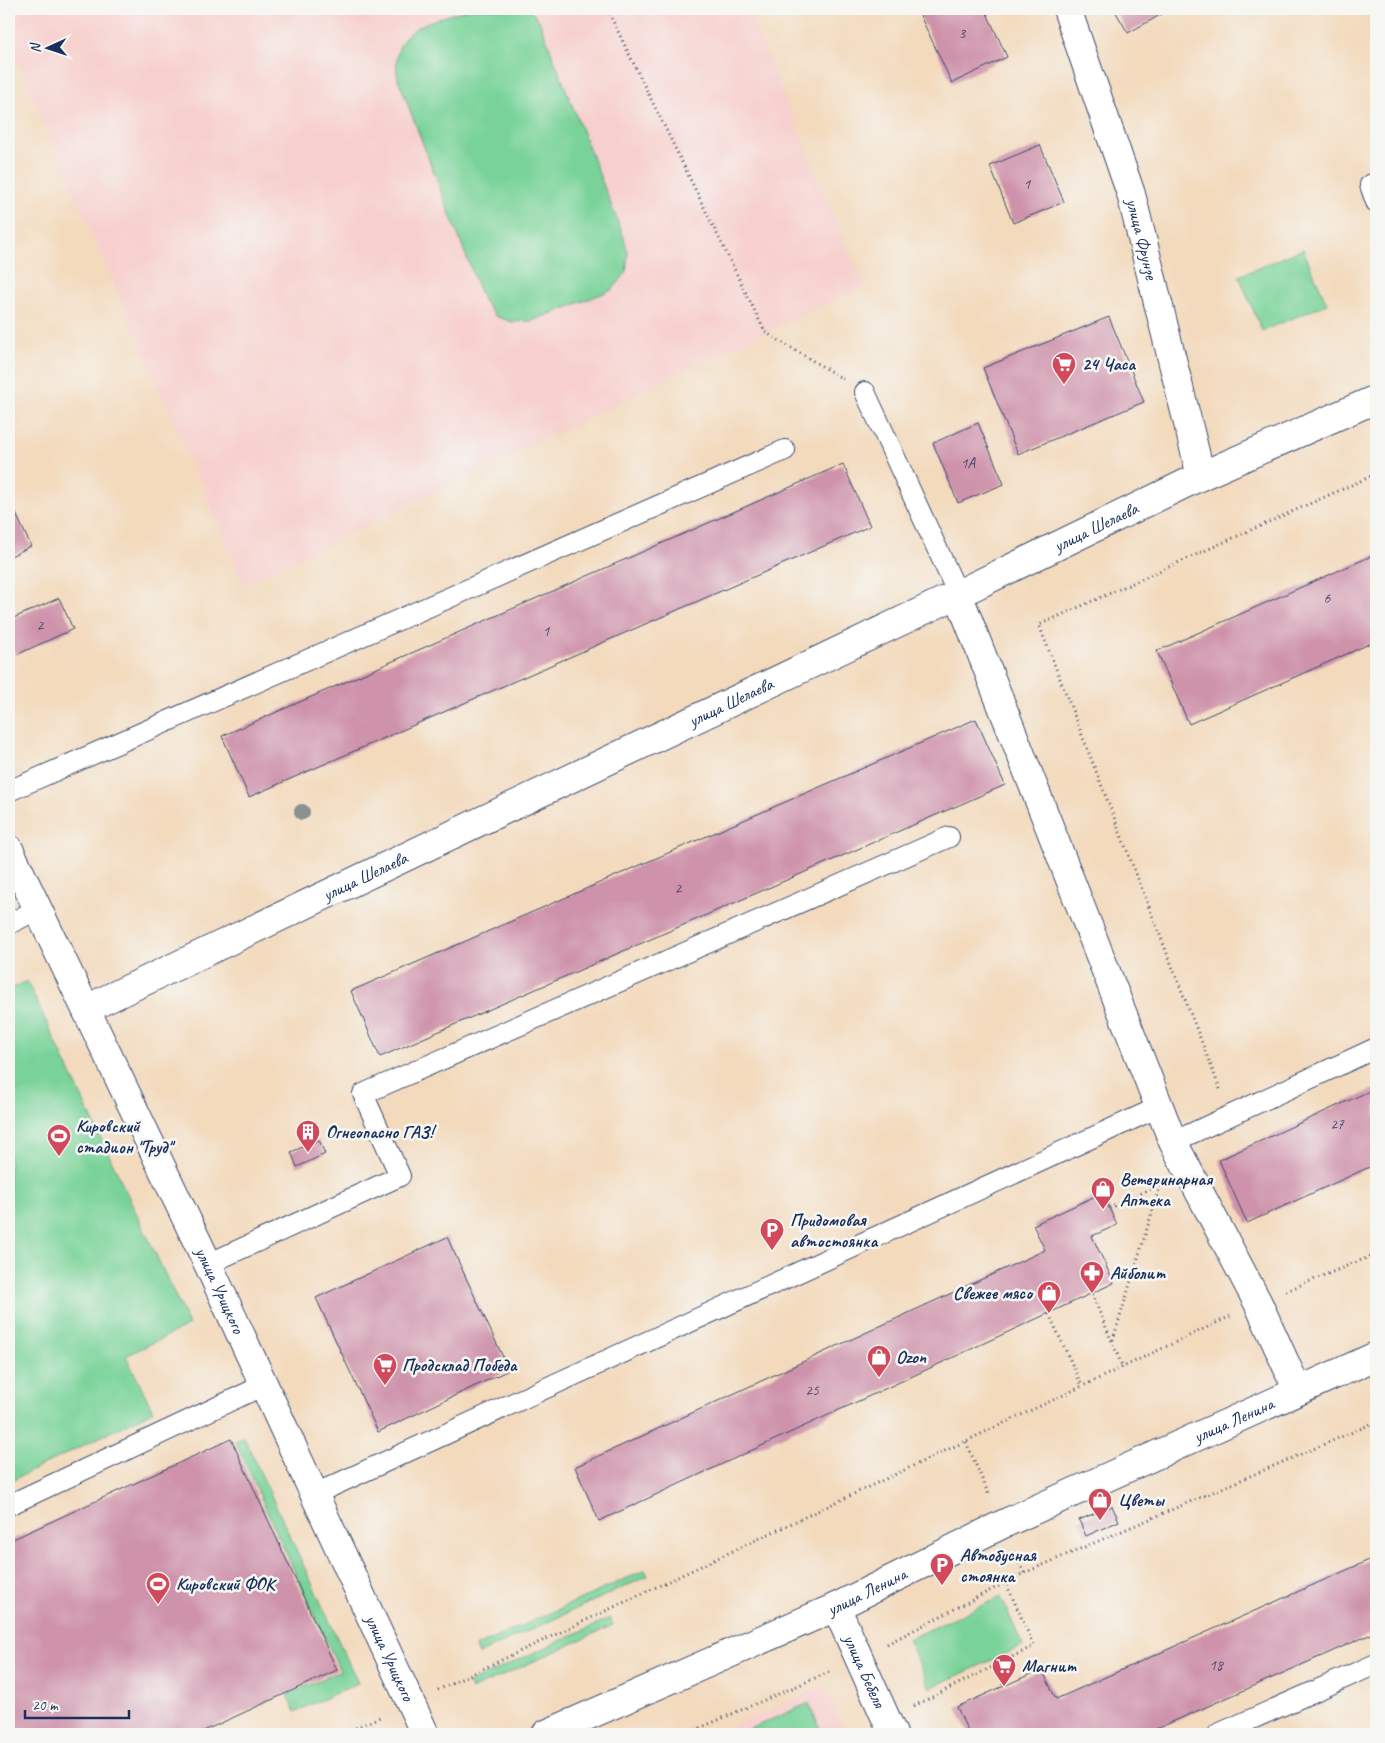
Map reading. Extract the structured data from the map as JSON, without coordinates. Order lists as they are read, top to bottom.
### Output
{
  "streets": {
    "street": [
      "улица Фрунзе",
      "улица Шелаева",
      "улица Урицкого",
      "улица Ленина",
      "улица Бебеля"
    ]
  },
  "crossings": [
    ["улица Фрунзе", "улица Шелаева"],
    ["улица Шелаева", "улица Урицкого"],
    ["улица Ленина", "улица Бебеля"]
  ],
  "places": {
    "supermarket": ["24 Часа", "Продсклад Победа", "Магнит"],
    "building": ["Огнеопасно ГАЗ!"],
    "sports": ["Кировский стадион \"Труд\"", "Кировский ФОК"],
    "shop": [
      "Ветеринарная Аптека",
      "Свежее мясо",
      "Ozon",
      "Цветы"
    ],
    "parking": ["Придомовая автостоянка", "Автобусная стоянка"],
    "pharmacy": ["Айболит"]
  },
  "house_numbers": [
    "3",
    "1",
    "1А",
    "6",
    "2",
    "1",
    "2",
    "27",
    "25",
    "18"
  ],
  "scale_bar": "20 m",
  "north": "left"
}
